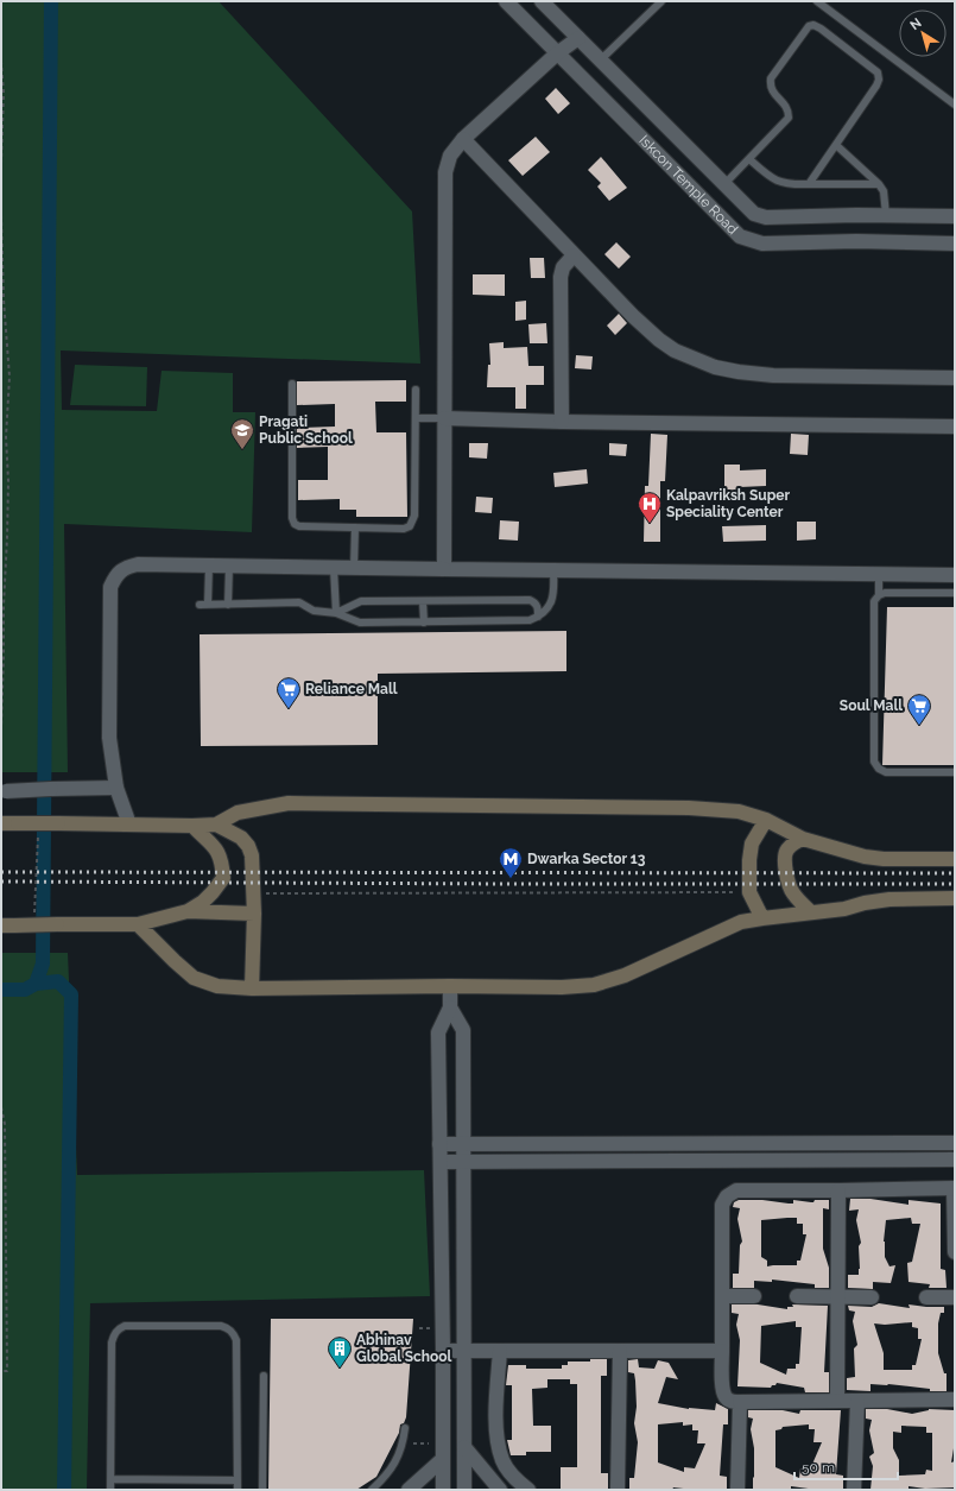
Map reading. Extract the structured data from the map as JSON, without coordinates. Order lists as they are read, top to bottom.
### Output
{
  "streets": {
    "street": ["Iskcon Temple Road"]
  },
  "places": {
    "school or university": ["Pragati Public School"],
    "hospital": ["Kalpavriksh Super Speciality Center"],
    "supermarket": ["Reliance Mall", "Soul Mall"],
    "metro station": ["Dwarka Sector 13"],
    "building": ["Abhinav Global School"]
  },
  "scale_bar": "50 m",
  "north": "top left"
}
